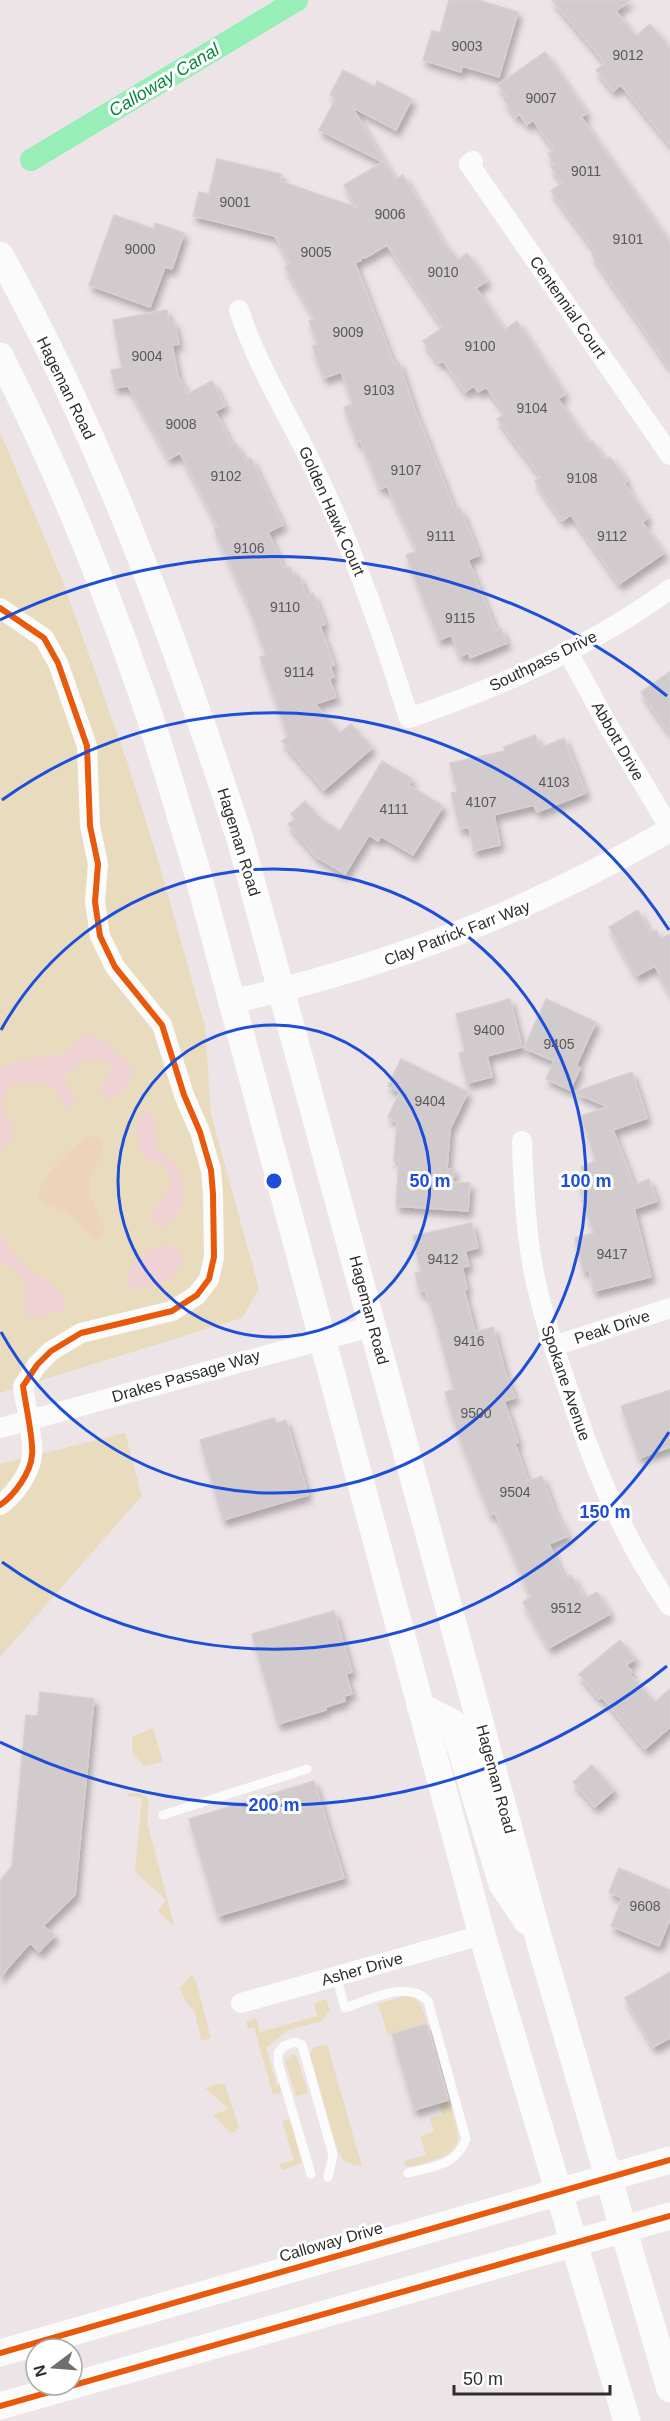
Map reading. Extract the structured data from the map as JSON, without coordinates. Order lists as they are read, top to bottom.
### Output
{
  "streets": {
    "main road": ["Hageman Road", "Calloway Drive"],
    "street": [
      "Centennial Court",
      "Golden Hawk Court",
      "Southpass Drive",
      "Abbott Drive",
      "Clay Patrick Farr Way",
      "Peak Drive",
      "Drakes Passage Way",
      "Spokane Avenue",
      "Asher Drive"
    ]
  },
  "crossings": [
    ["Hageman Road", "Clay Patrick Farr Way"],
    ["Hageman Road", "Drakes Passage Way"],
    ["Hageman Road", "Calloway Drive"],
    ["Golden Hawk Court", "Southpass Drive"],
    ["Southpass Drive", "Abbott Drive"],
    ["Abbott Drive", "Clay Patrick Farr Way"],
    ["Peak Drive", "Spokane Avenue"]
  ],
  "water": ["Calloway Canal"],
  "house_numbers": [
    "9003",
    "9012",
    "9007",
    "9011",
    "9001",
    "9006",
    "9101",
    "9000",
    "9005",
    "9010",
    "9009",
    "9100",
    "9004",
    "9103",
    "9104",
    "9008",
    "9107",
    "9102",
    "9108",
    "9111",
    "9112",
    "9106",
    "9110",
    "9115",
    "9114",
    "4103",
    "4107",
    "4111",
    "9400",
    "9405",
    "9404",
    "9417",
    "9412",
    "9416",
    "9500",
    "9504",
    "9512",
    "9608"
  ],
  "scale_bar": "50 m",
  "north": "left",
  "rings": [
    "50 m",
    "100 m",
    "150 m",
    "200 m"
  ]
}
